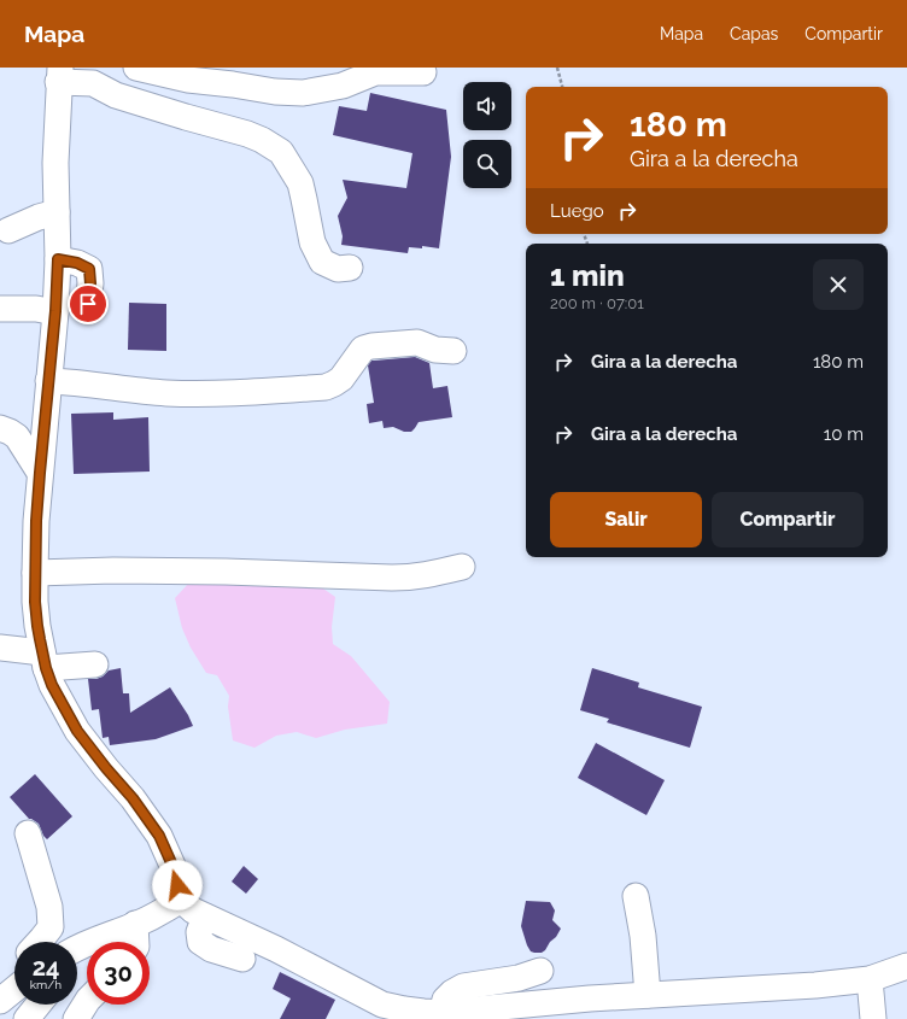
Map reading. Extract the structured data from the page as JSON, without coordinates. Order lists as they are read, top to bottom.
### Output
{
  "page": {
    "header": "Mapa",
    "nav": ["Mapa", "Capas", "Compartir"],
    "turn": ["180 m", "Gira a la derecha"],
    "then": "Luego",
    "heading": ["1 min", "200 m · 07:01"],
    "list": [
      {
        "name": "Gira a la derecha",
        "value": "180 m"
      },
      {
        "name": "Gira a la derecha",
        "value": "10 m"
      }
    ],
    "buttons": ["Salir", "Compartir"],
    "speed": "24 km/h",
    "limit": "30"
  }
}
